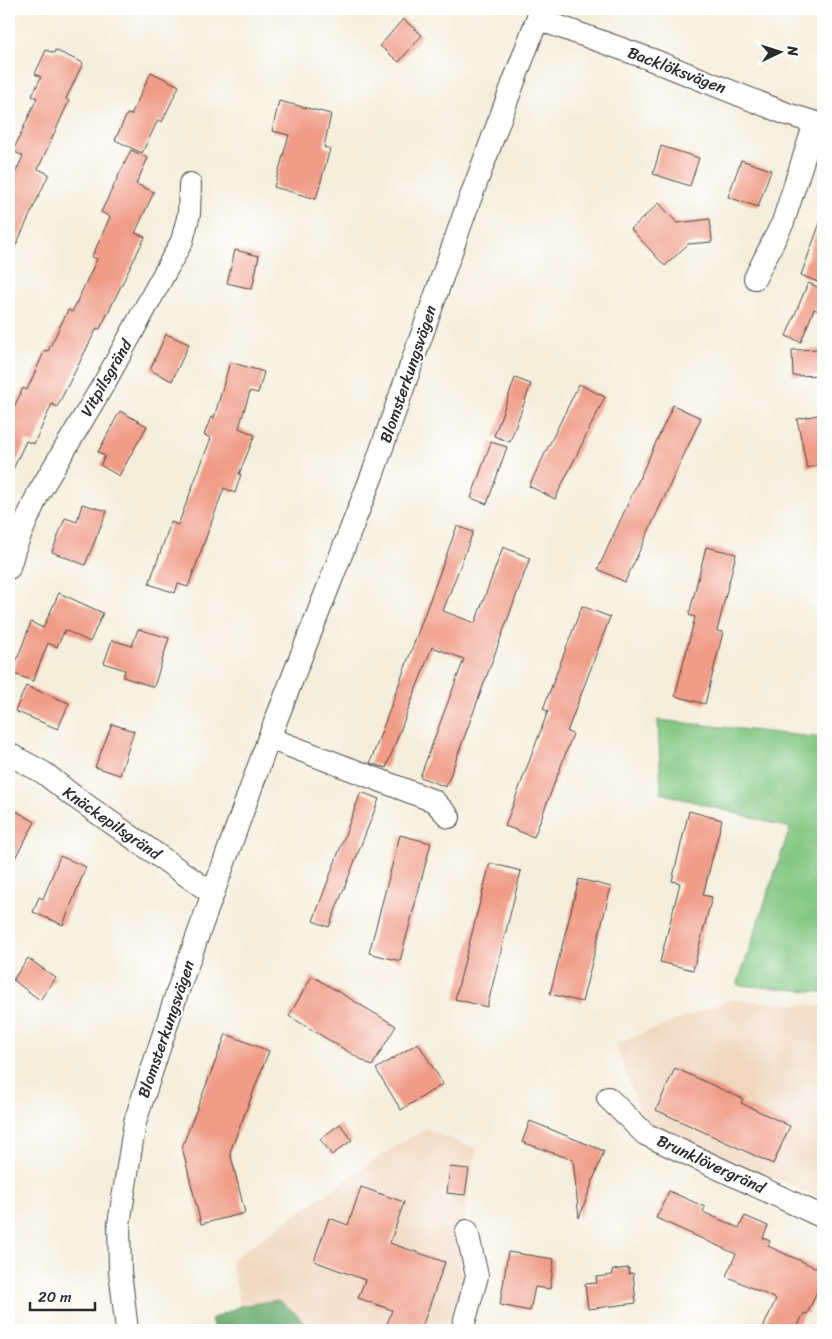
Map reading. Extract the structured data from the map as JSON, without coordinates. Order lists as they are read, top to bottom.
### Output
{
  "streets": {
    "street": [
      "Backlöksvägen",
      "Blomsterkungsvägen",
      "Vitpilsgränd",
      "Knäckepilsgränd",
      "Brunklövergränd"
    ]
  },
  "crossings": [
    ["Backlöksvägen", "Blomsterkungsvägen"],
    ["Blomsterkungsvägen", "Knäckepilsgränd"]
  ],
  "scale_bar": "20 m",
  "north": "right"
}
